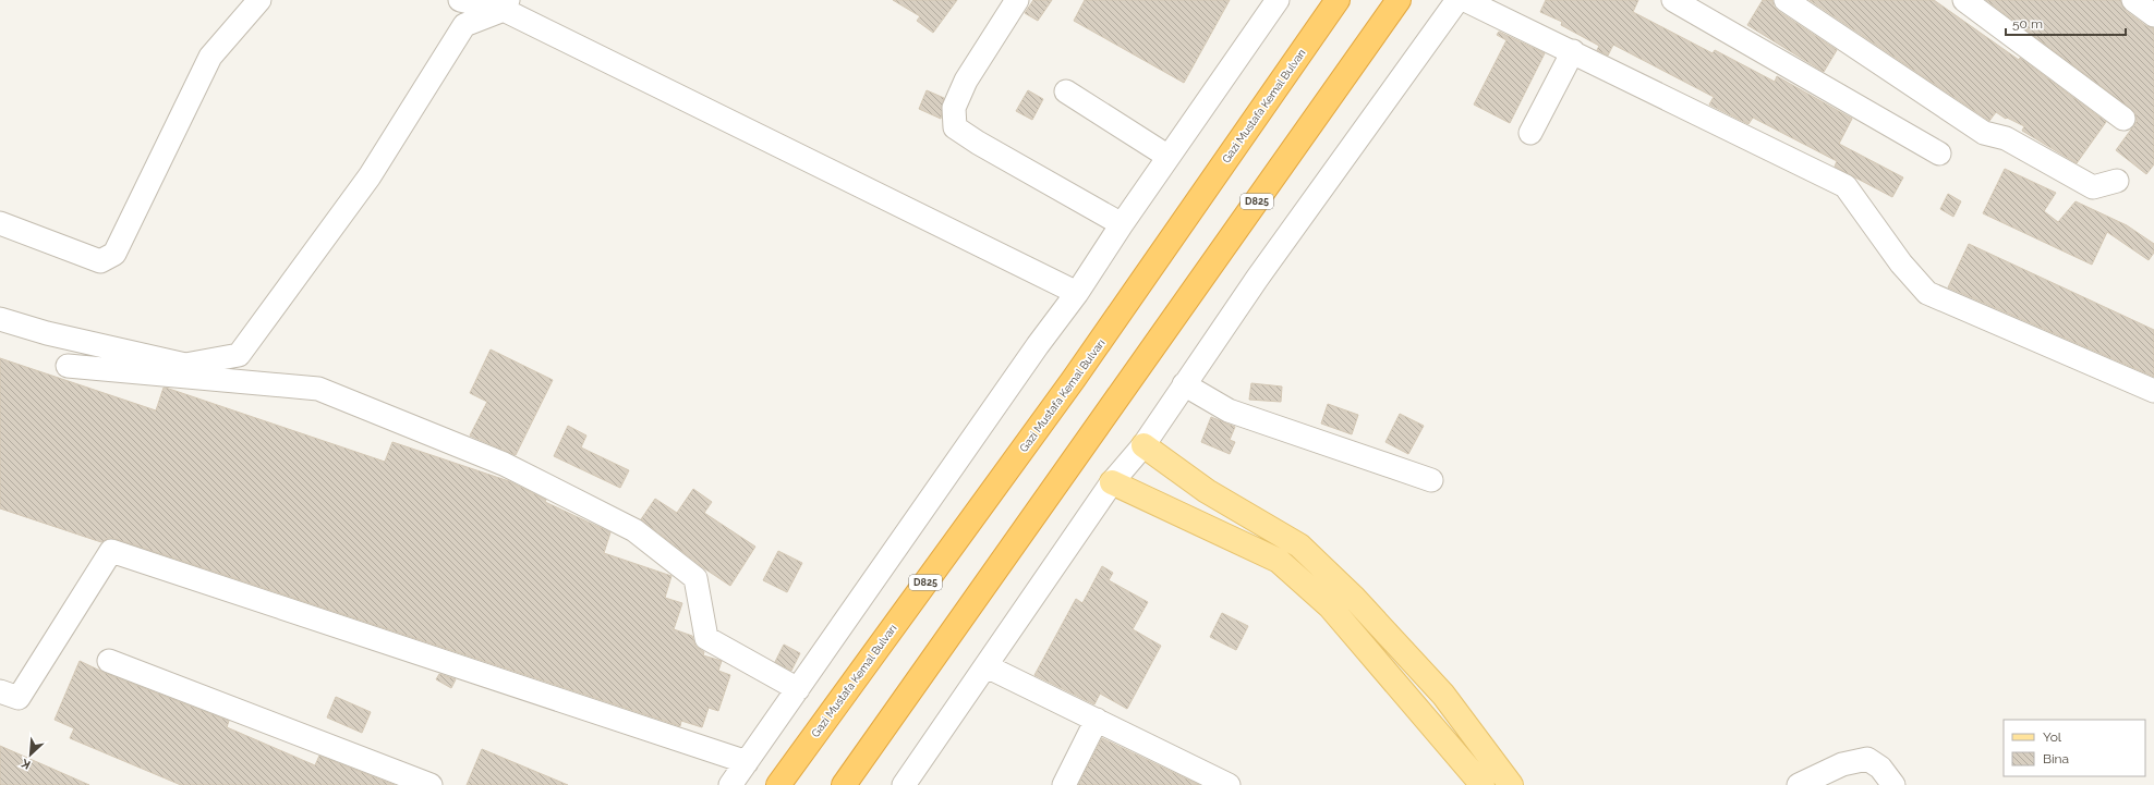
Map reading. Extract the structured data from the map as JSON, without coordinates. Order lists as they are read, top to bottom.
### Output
{
  "streets": {
    "highway": ["Gazi Mustafa Kemal Bulvarı", "D825"]
  },
  "legend": ["Yol", "Bina"],
  "scale_bar": "50 m",
  "north": "bottom left"
}
